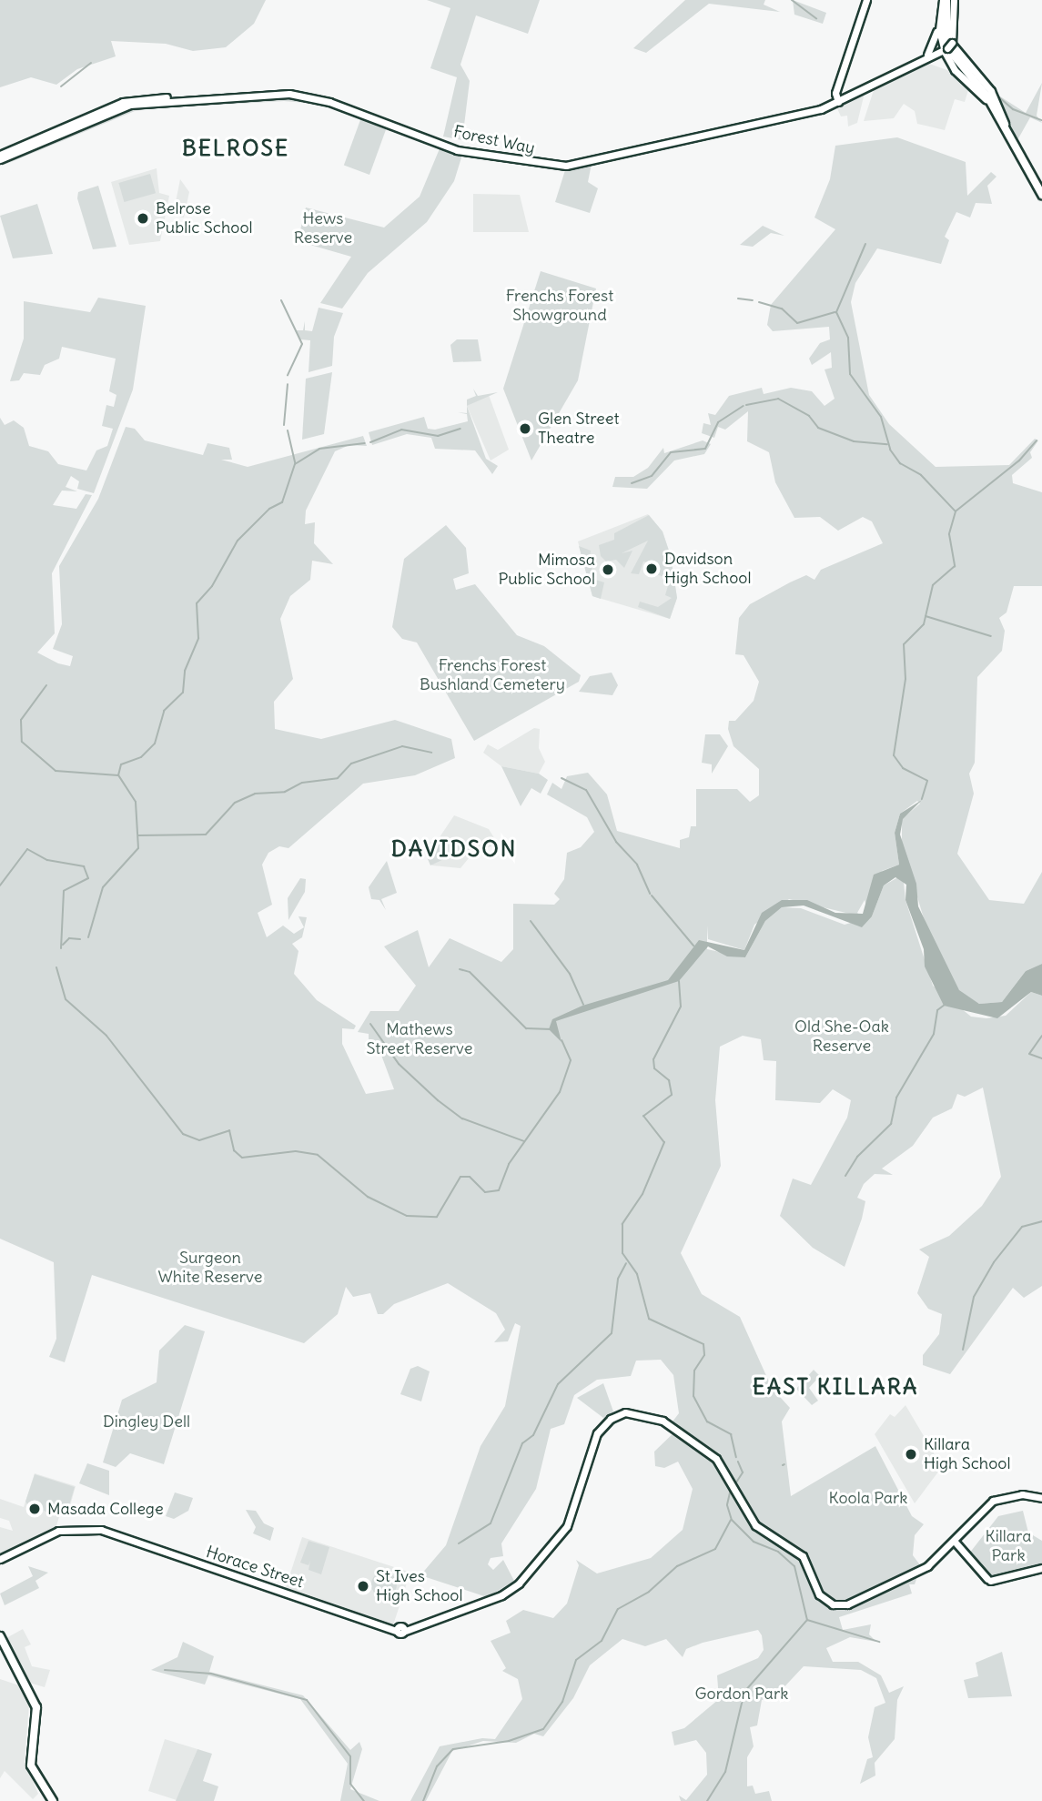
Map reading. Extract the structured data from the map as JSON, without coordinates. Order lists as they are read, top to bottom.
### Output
{
  "streets": {
    "main road": ["Forest Way", "Horace Street"]
  },
  "districts": ["BELROSE", "DAVIDSON", "EAST KILLARA"],
  "parks": [
    "Hews Reserve",
    "Frenchs Forest Showground",
    "Frenchs Forest Bushland Cemetery",
    "Old She-Oak Reserve",
    "Mathews Street Reserve",
    "Surgeon White Reserve",
    "Dingley Dell",
    "Koola Park",
    "Killara Park",
    "Gordon Park"
  ],
  "places": [
    "Belrose Public School",
    "Glen Street Theatre",
    "Davidson High School",
    "Mimosa Public School",
    "Killara High School",
    "Masada College",
    "St Ives High School"
  ]
}
